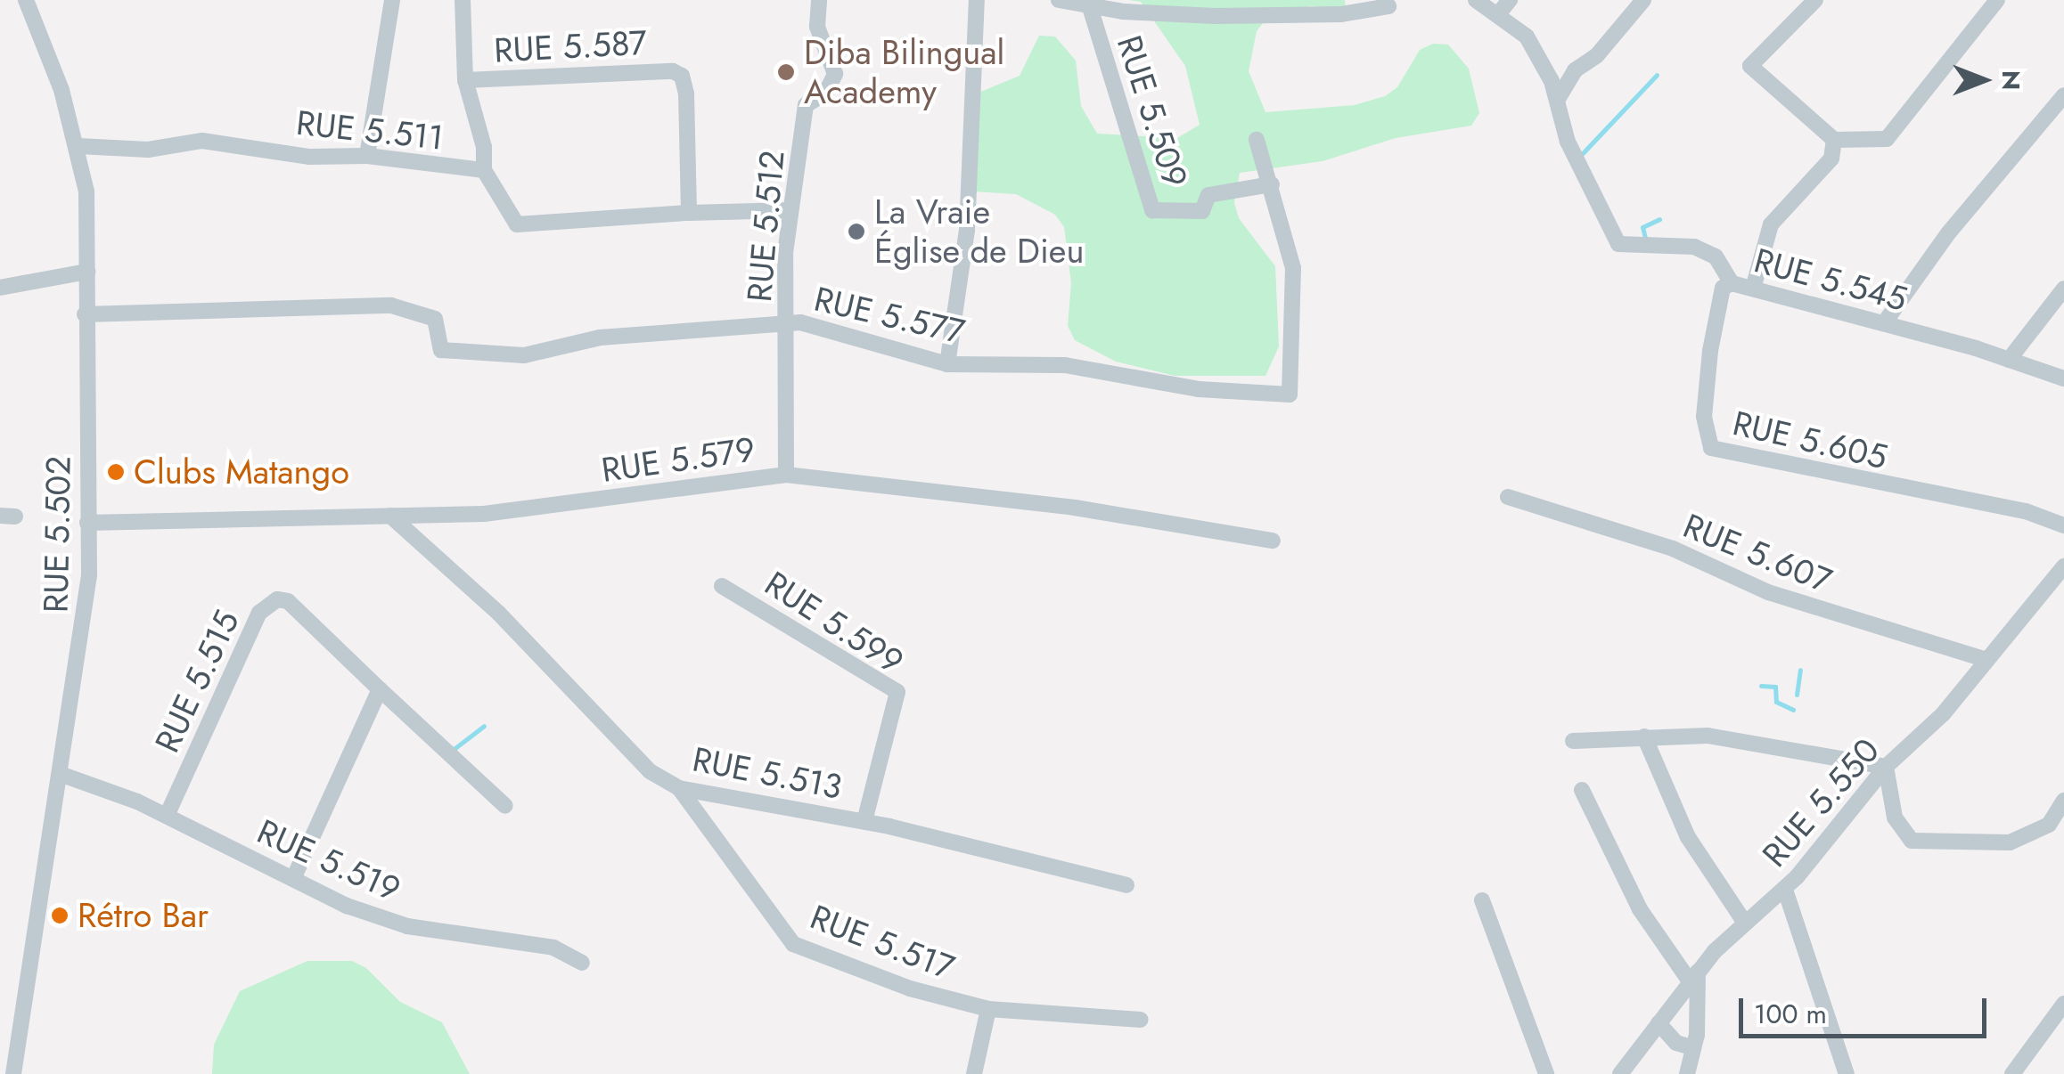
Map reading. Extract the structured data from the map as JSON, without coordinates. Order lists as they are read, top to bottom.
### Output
{
  "streets": {
    "street": [
      "RUE 5.587",
      "RUE 5.509",
      "RUE 5.511",
      "RUE 5.512",
      "RUE 5.545",
      "RUE 5.577",
      "RUE 5.605",
      "RUE 5.579",
      "RUE 5.502",
      "RUE 5.607",
      "RUE 5.599",
      "RUE 5.515",
      "RUE 5.513",
      "RUE 5.550",
      "RUE 5.519",
      "RUE 5.517"
    ]
  },
  "crossings": [
    ["RUE 5.587", "RUE 5.511"],
    ["RUE 5.509", "RUE 5.577"],
    ["RUE 5.511", "RUE 5.502"],
    ["RUE 5.512", "RUE 5.577"],
    ["RUE 5.512", "RUE 5.579"],
    ["RUE 5.545", "RUE 5.605"],
    ["RUE 5.577", "RUE 5.502"],
    ["RUE 5.579", "RUE 5.502"],
    ["RUE 5.579", "RUE 5.513"],
    ["RUE 5.502", "RUE 5.519"],
    ["RUE 5.607", "RUE 5.550"],
    ["RUE 5.599", "RUE 5.513"],
    ["RUE 5.515", "RUE 5.519"],
    ["RUE 5.513", "RUE 5.517"]
  ],
  "places": [
    "Diba Bilingual Academy",
    "La Vraie Église de Dieu",
    "Clubs Matango",
    "Rétro Bar"
  ],
  "scale_bar": "100 m",
  "north": "right"
}
